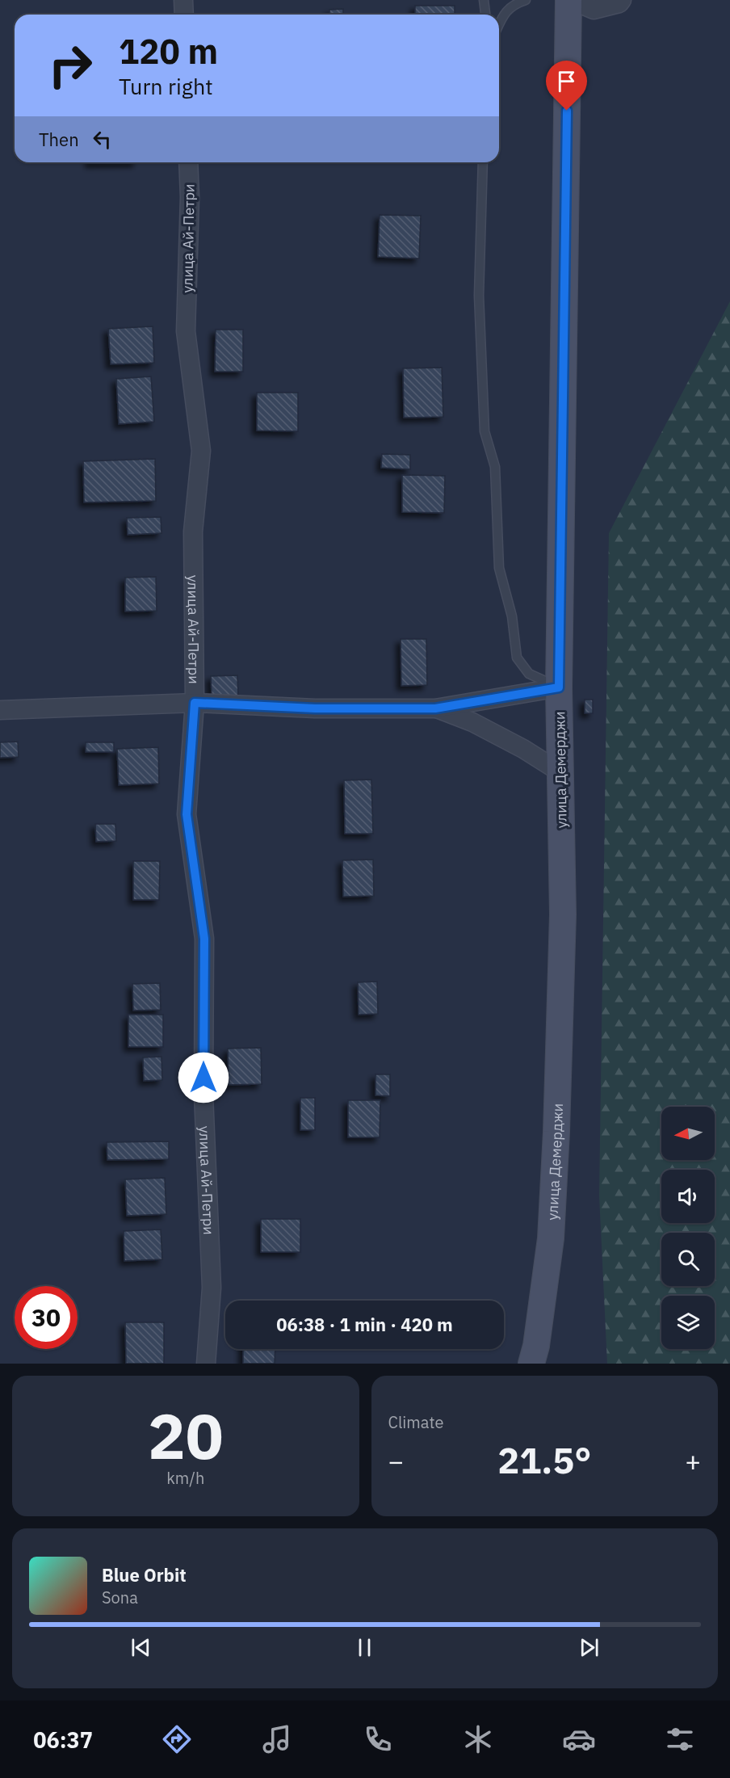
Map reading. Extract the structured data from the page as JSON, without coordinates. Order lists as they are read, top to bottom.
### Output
{
  "streets": {
    "main road": ["улица Демерджи"],
    "street": ["улица Ай-Петри"]
  },
  "north": "left",
  "page": {
    "turn": ["120 m", "Turn right"],
    "then": "Then",
    "limit": "30",
    "trip": "06:38 · 1 min · 420 m",
    "tile": [
      ["20", "km/h"],
      "Climate"
    ],
    "heat": ["−", "21.5°", "+"],
    "song": ["Blue Orbit", "Sona"],
    "tabs": "06:37"
  }
}
